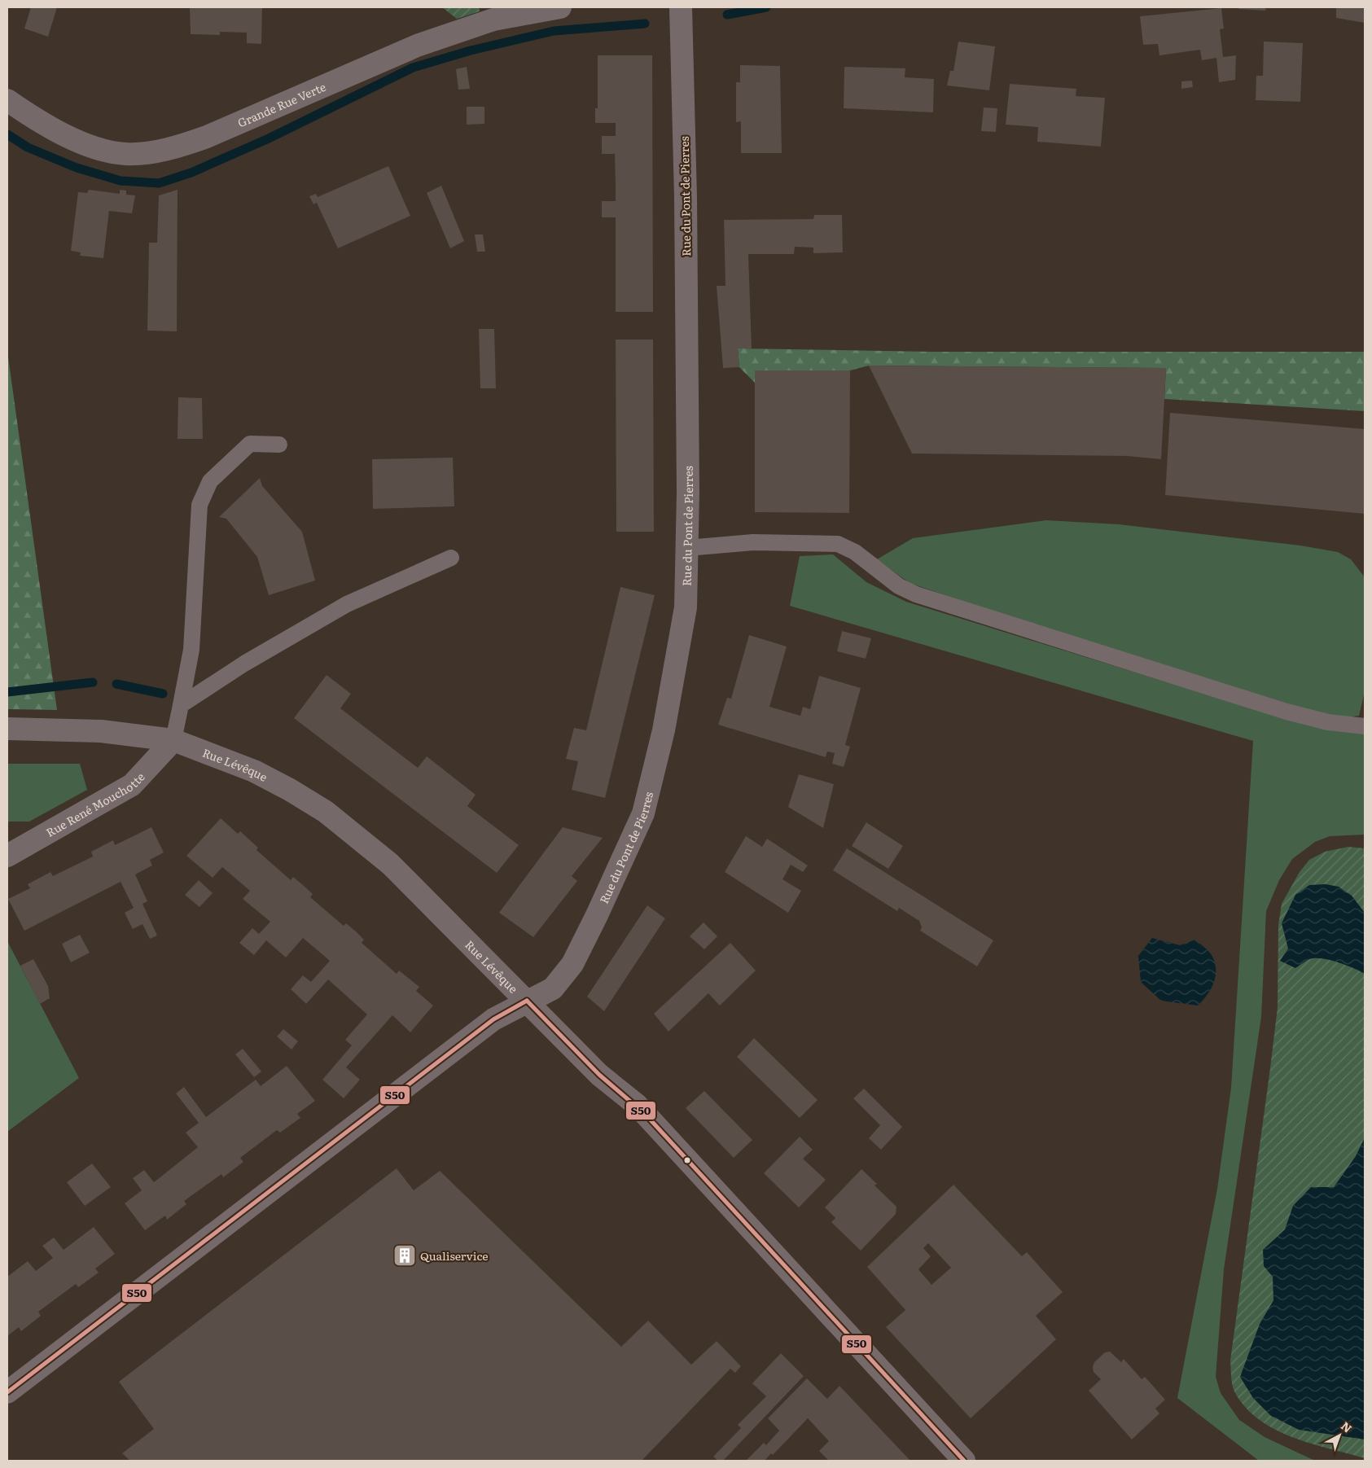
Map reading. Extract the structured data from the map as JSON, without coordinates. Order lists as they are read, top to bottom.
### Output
{
  "streets": {
    "street": [
      "Grande Rue Verte",
      "Rue du Pont de Pierres",
      "Rue Lévêque",
      "Rue René Mouchotte"
    ]
  },
  "crossings": [
    ["Rue du Pont de Pierres", "Rue Lévêque"],
    ["Rue Lévêque", "Rue René Mouchotte"]
  ],
  "places": {
    "building": ["Qualiservice"]
  },
  "lines": ["transit line S50"],
  "north": "top right"
}
